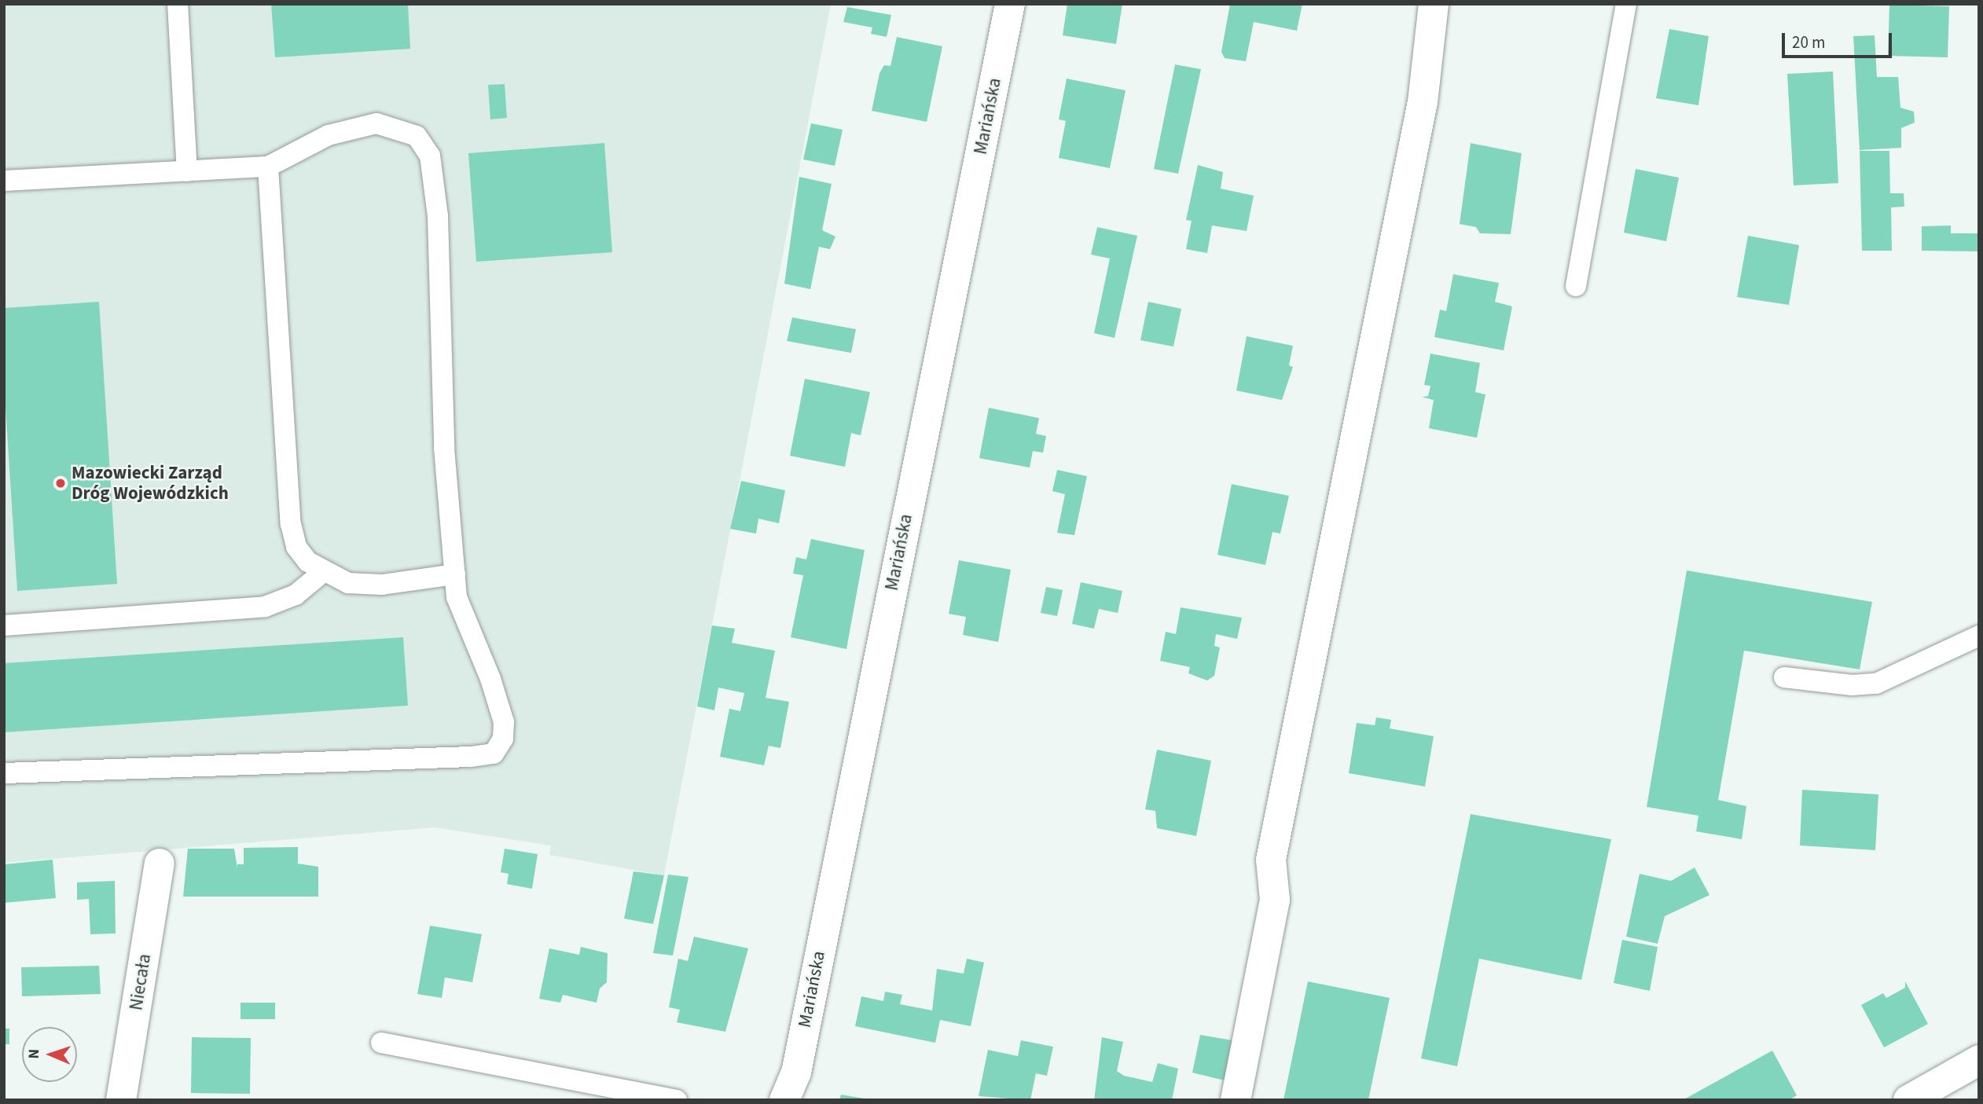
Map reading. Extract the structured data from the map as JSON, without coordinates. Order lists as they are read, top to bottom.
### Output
{
  "streets": {
    "street": ["Mariańska", "Niecała"]
  },
  "places": ["Mazowiecki Zarząd Dróg Wojewódzkich"],
  "scale_bar": "20 m",
  "north": "left"
}
